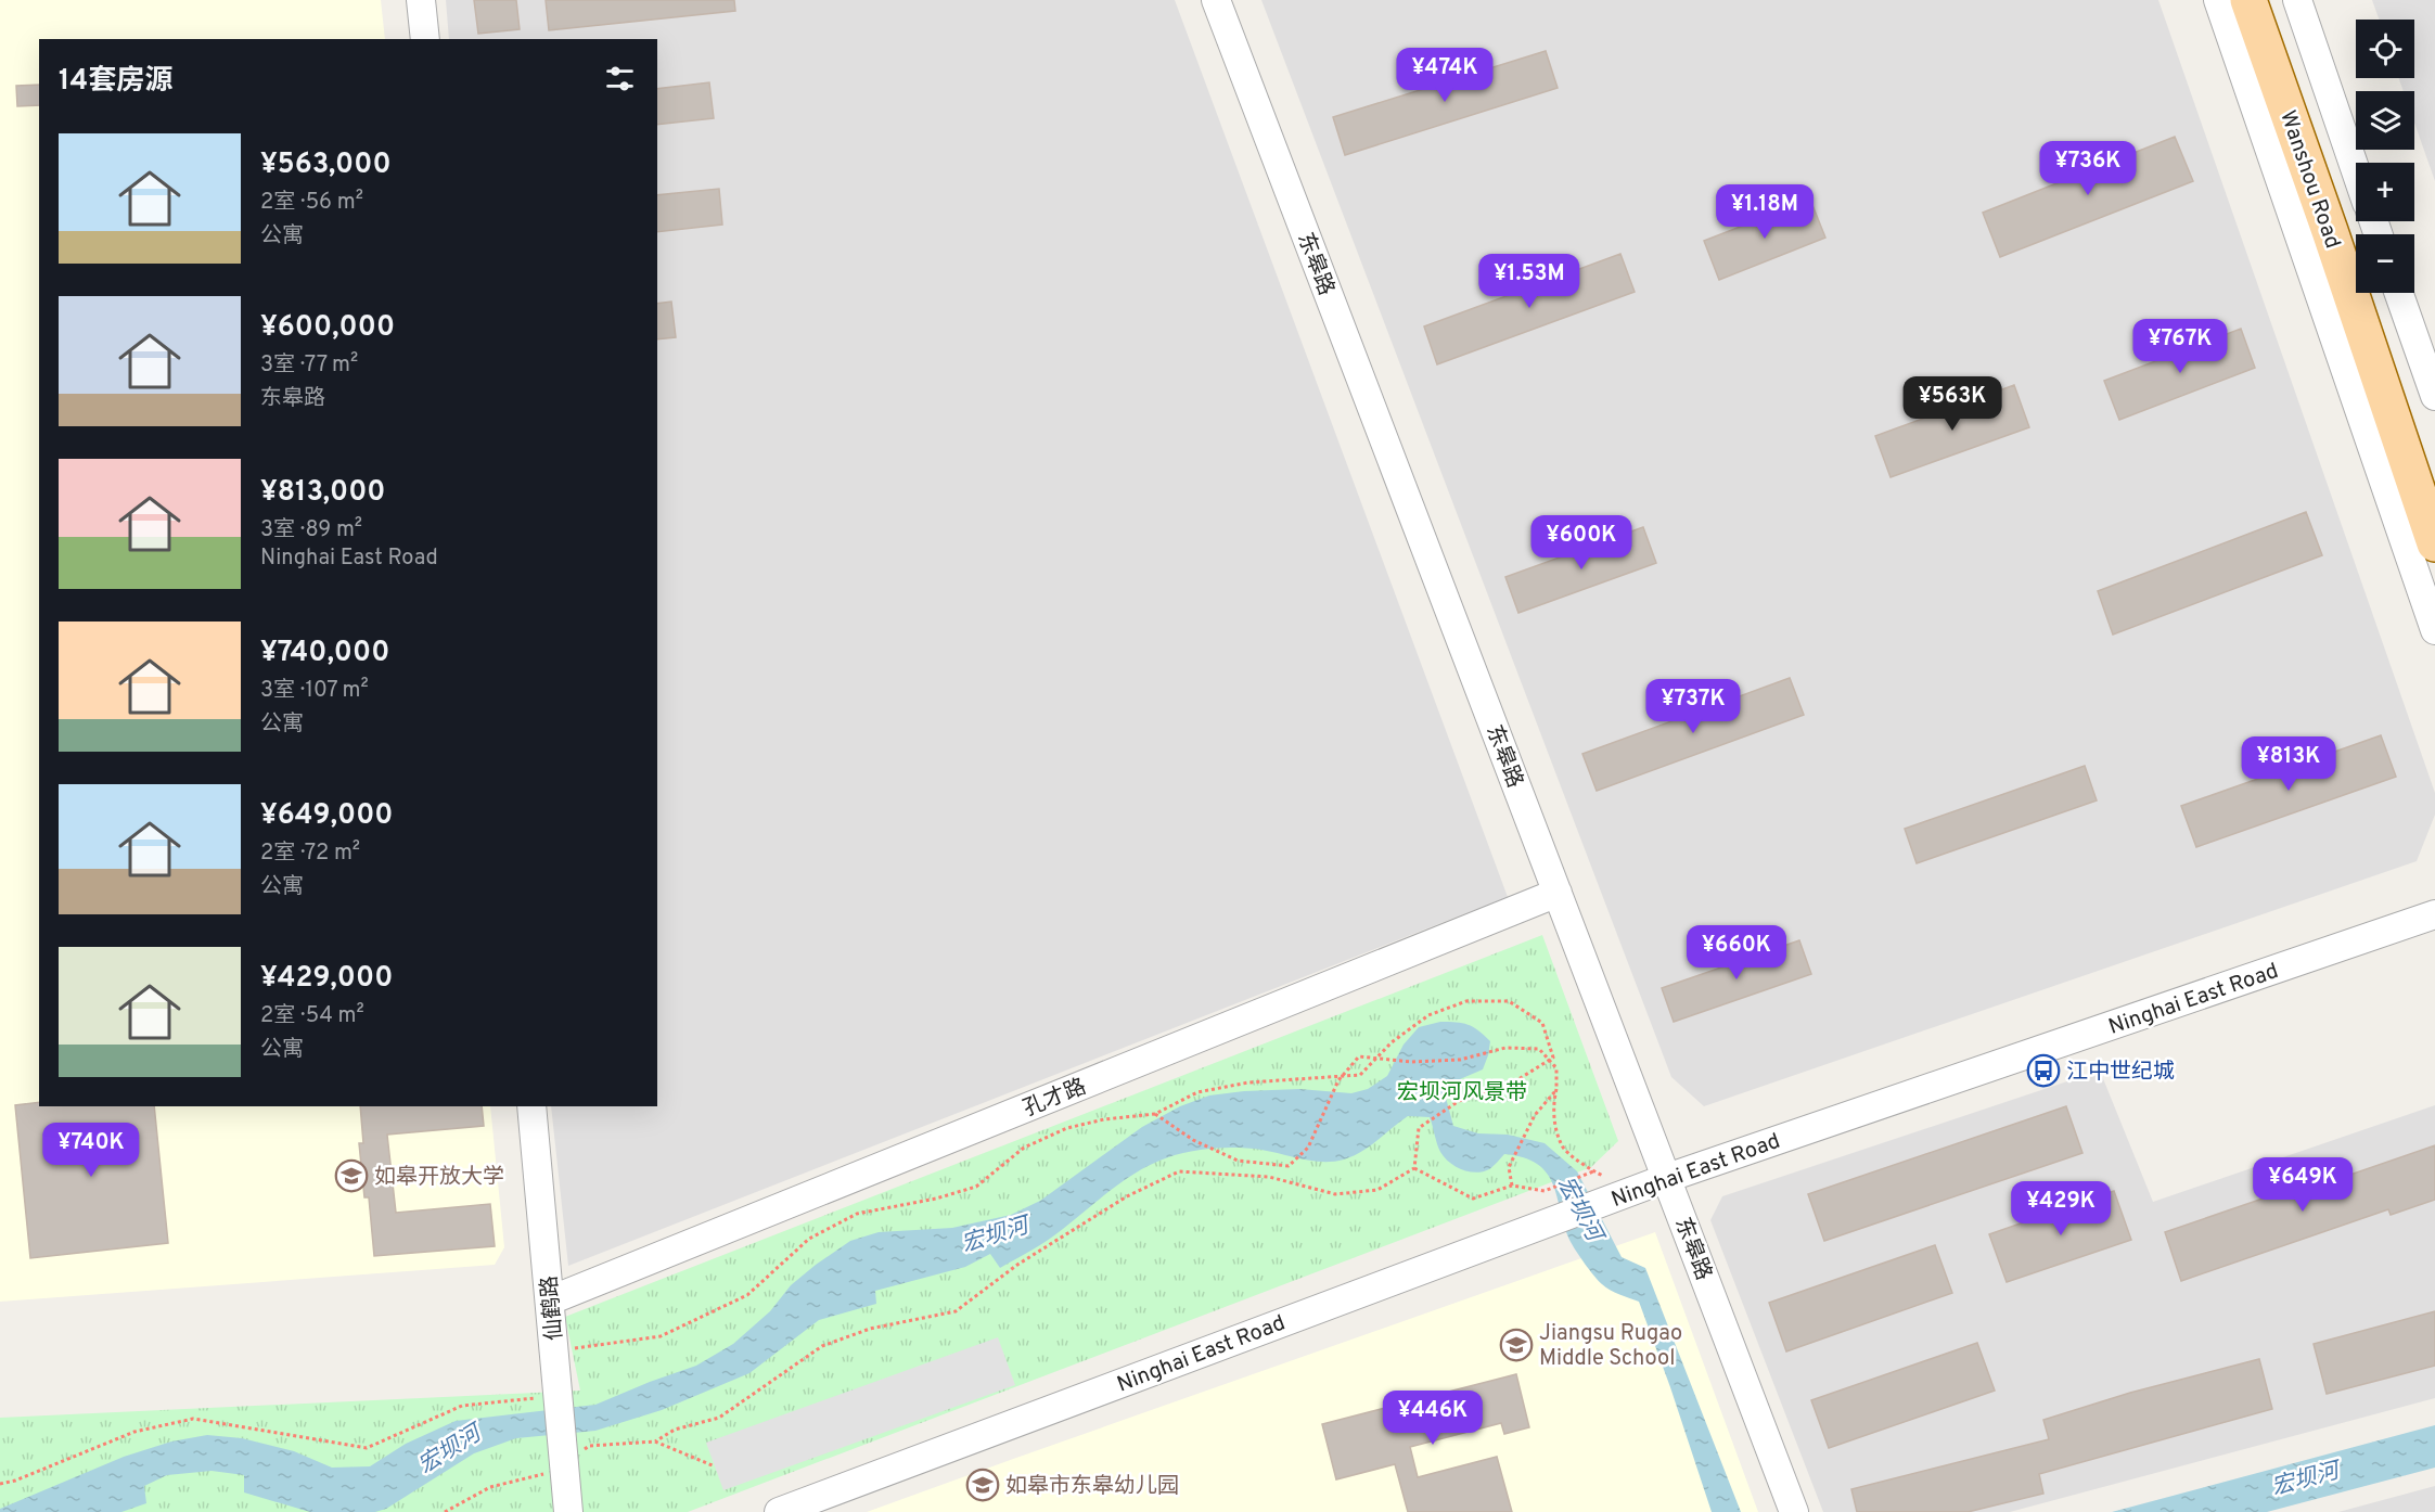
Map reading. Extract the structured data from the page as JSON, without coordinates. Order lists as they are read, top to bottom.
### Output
{
  "streets": {
    "main road": ["Wanshou Road"],
    "street": [
      "东皋路",
      "Ninghai East Road",
      "孔才路",
      "仙鹤路"
    ]
  },
  "crossings": [
    ["东皋路", "Ninghai East Road"],
    ["东皋路", "孔才路"],
    ["孔才路", "仙鹤路"]
  ],
  "water": ["宏坝河"],
  "parks": ["宏坝河风景带"],
  "places": {
    "bus stop": ["江中世纪城"],
    "school or university": ["如皋开放大学", "Jiangsu Rugao Middle School", "如皋市东皋幼儿园"]
  },
  "page": {
    "map_buttons": ["+", "−"],
    "heading": "14套房源",
    "price": [
      "¥474K",
      "¥736K",
      "¥1.18M",
      "¥1.53M",
      "¥767K",
      "¥563K",
      "¥600K",
      "¥737K",
      "¥813K",
      "¥660K",
      "¥740K",
      "¥649K",
      "¥429K",
      "¥446K"
    ],
    "list": [
      {
        "name": "¥563,000",
        "note": "2室 · 56 m² · 公寓"
      },
      {
        "name": "¥600,000",
        "note": "3室 · 77 m² · 东皋路"
      },
      {
        "name": "¥813,000",
        "note": "3室 · 89 m² · Ninghai East Road"
      },
      {
        "name": "¥740,000",
        "note": "3室 · 107 m² · 公寓"
      },
      {
        "name": "¥649,000",
        "note": "2室 · 72 m² · 公寓"
      },
      {
        "name": "¥429,000",
        "note": "2室 · 54 m² · 公寓"
      }
    ]
  }
}
